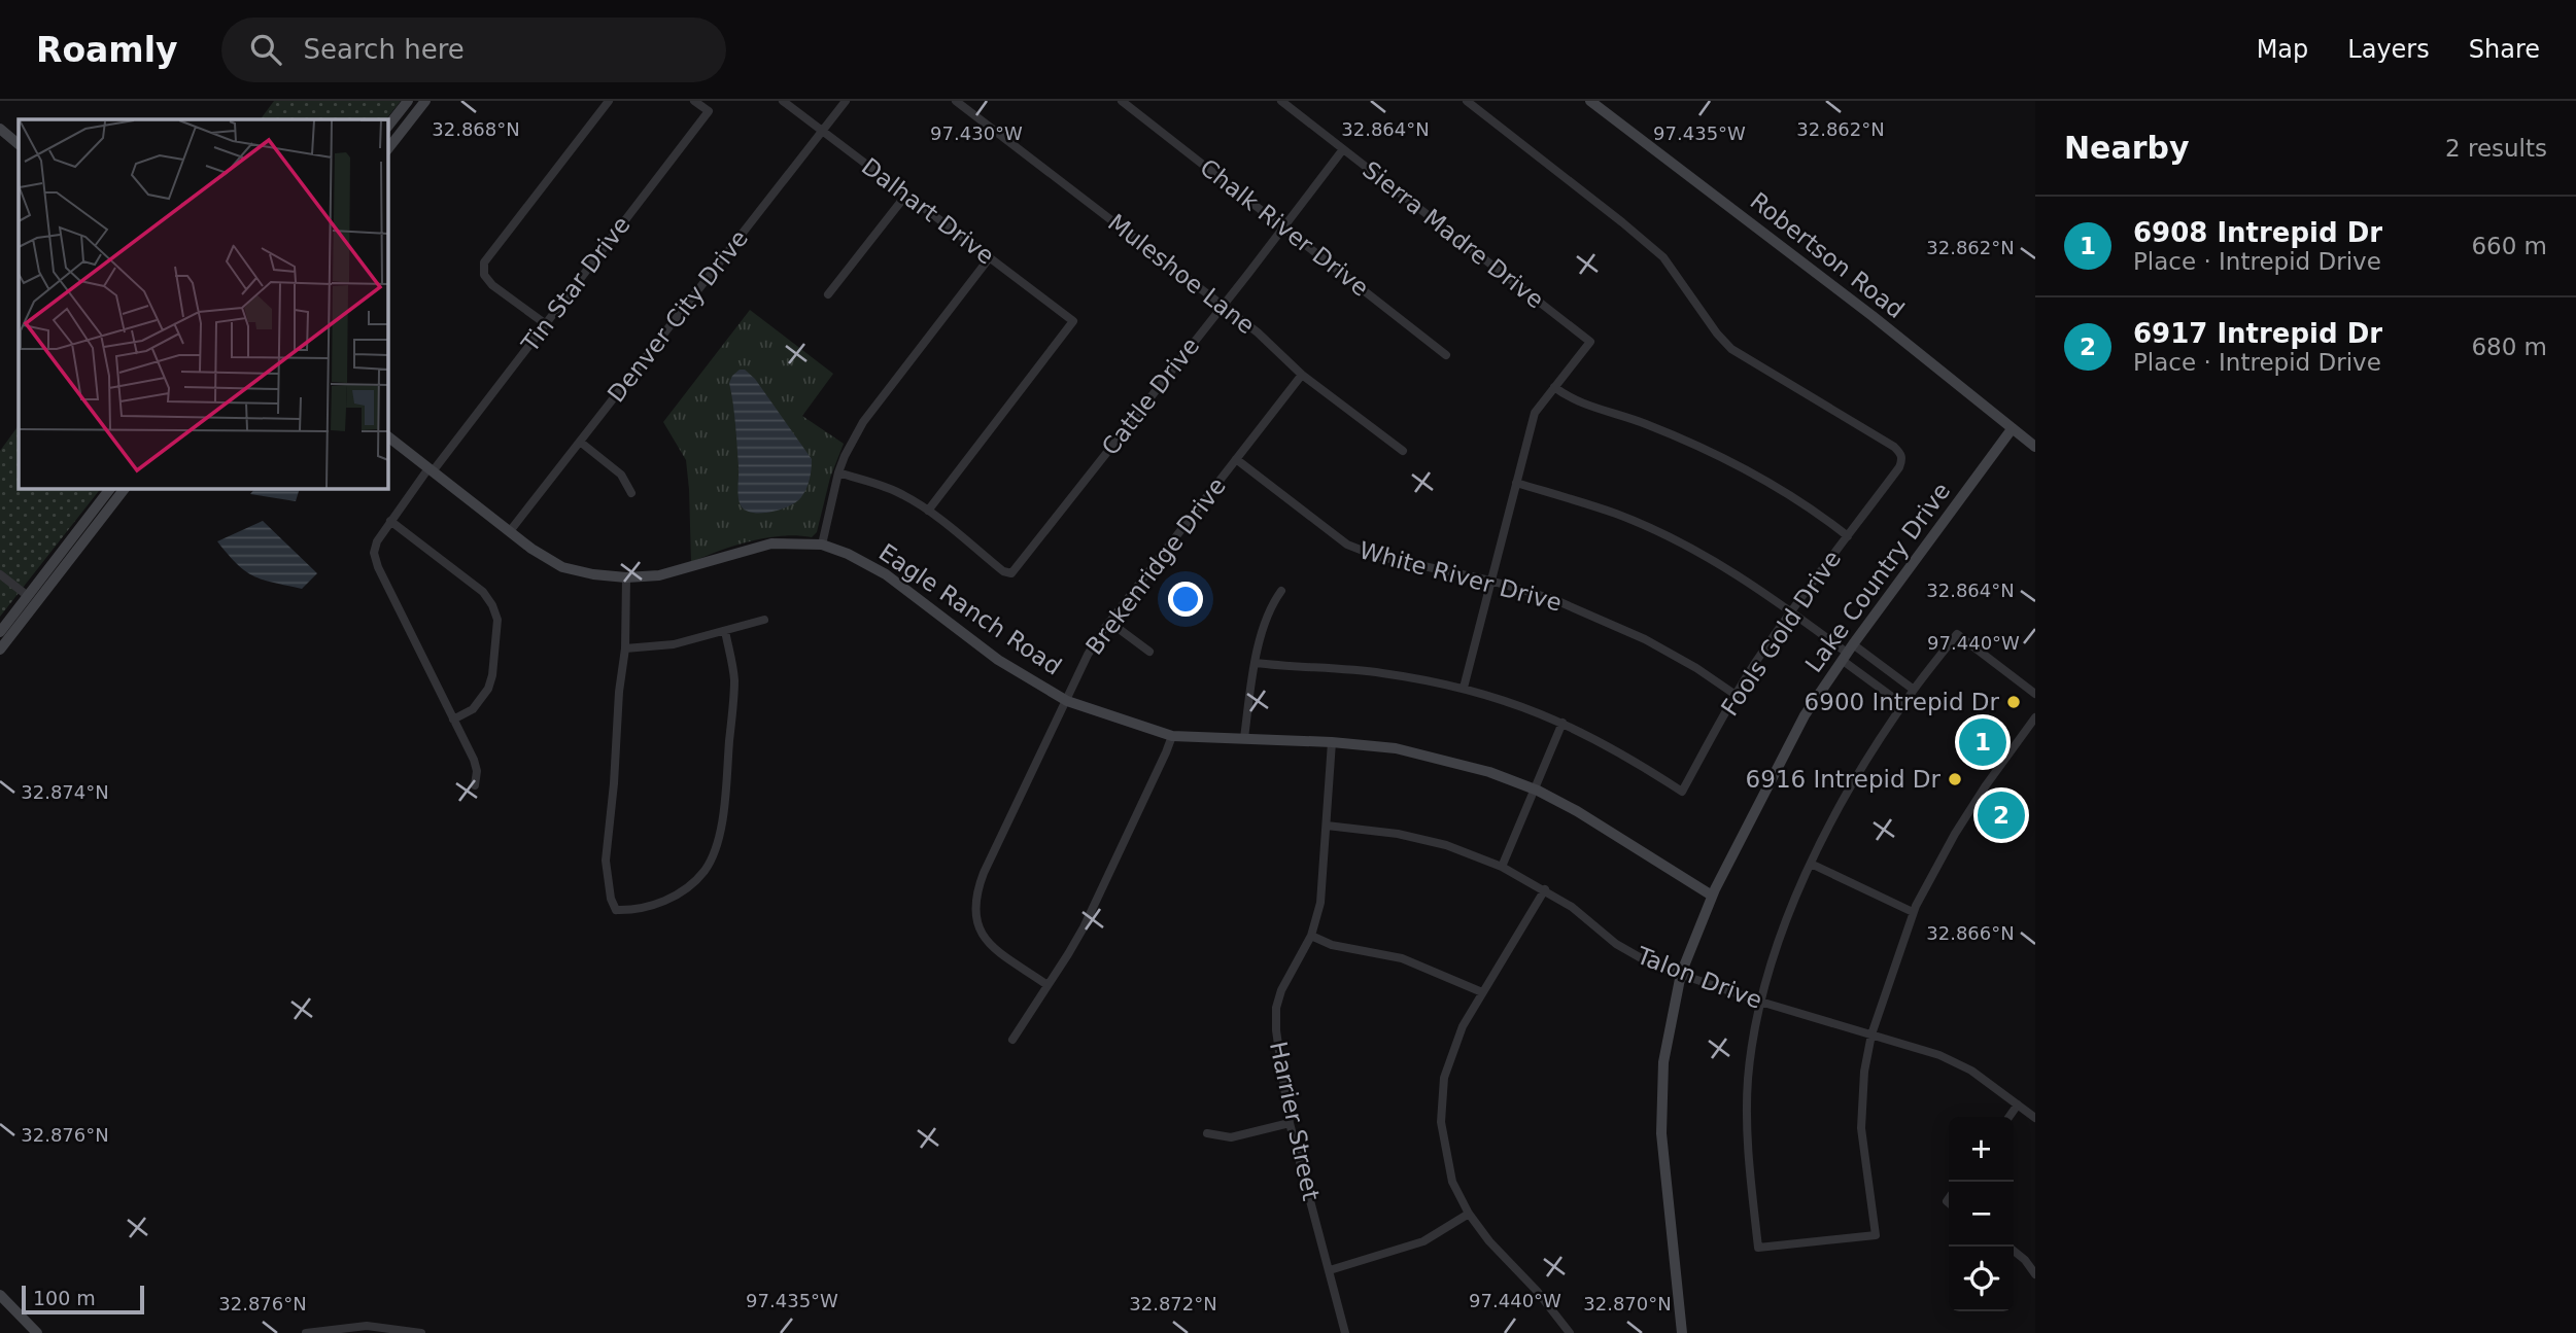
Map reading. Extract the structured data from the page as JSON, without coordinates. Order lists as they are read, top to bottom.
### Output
{
  "streets": {
    "street": [
      "Dalhart Drive",
      "Chalk River Drive",
      "Sierra Madre Drive",
      "Robertson Road",
      "Muleshoe Lane",
      "Tin Star Drive",
      "Denver City Drive",
      "Cattle Drive",
      "Brekenridge Drive",
      "White River Drive",
      "Lake Country Drive",
      "Eagle Ranch Road",
      "Fools Gold Drive",
      "Talon Drive",
      "Harrier Street"
    ]
  },
  "crossings": [
    ["Dalhart Drive", "Denver City Drive"],
    ["Dalhart Drive", "Cattle Drive"],
    ["Chalk River Drive", "Cattle Drive"],
    ["Sierra Madre Drive", "Cattle Drive"],
    ["Robertson Road", "Lake Country Drive"],
    ["Muleshoe Lane", "Cattle Drive"],
    ["Muleshoe Lane", "Brekenridge Drive"],
    ["Tin Star Drive", "Eagle Ranch Road"],
    ["Denver City Drive", "Eagle Ranch Road"],
    ["Brekenridge Drive", "White River Drive"],
    ["Brekenridge Drive", "Eagle Ranch Road"],
    ["White River Drive", "Fools Gold Drive"],
    ["Lake Country Drive", "Eagle Ranch Road"],
    ["Lake Country Drive", "Talon Drive"],
    ["Eagle Ranch Road", "Harrier Street"],
    ["Talon Drive", "Harrier Street"]
  ],
  "places": ["6900 Intrepid Dr", "6916 Intrepid Dr"],
  "scale_bar": "100 m",
  "page": {
    "header": "Roamly",
    "search": "Search here",
    "nav": ["Map", "Layers", "Share"],
    "heading": ["Nearby", "2 results"],
    "list": [
      {
        "mark": "1",
        "name": "6908 Intrepid Dr",
        "note": "Place · Intrepid Drive",
        "value": "660 m"
      },
      {
        "mark": "2",
        "name": "6917 Intrepid Dr",
        "note": "Place · Intrepid Drive",
        "value": "680 m"
      }
    ],
    "pins": ["1", "2"],
    "map_buttons": ["+", "−"],
    "scale": "100 m"
  },
  "coordinates": [
    "32.868°N",
    "32.864°N",
    "32.862°N",
    "97.430°W",
    "97.435°W",
    "97.440°W",
    "32.874°N",
    "32.866°N",
    "32.876°N",
    "32.872°N",
    "32.870°N"
  ]
}
